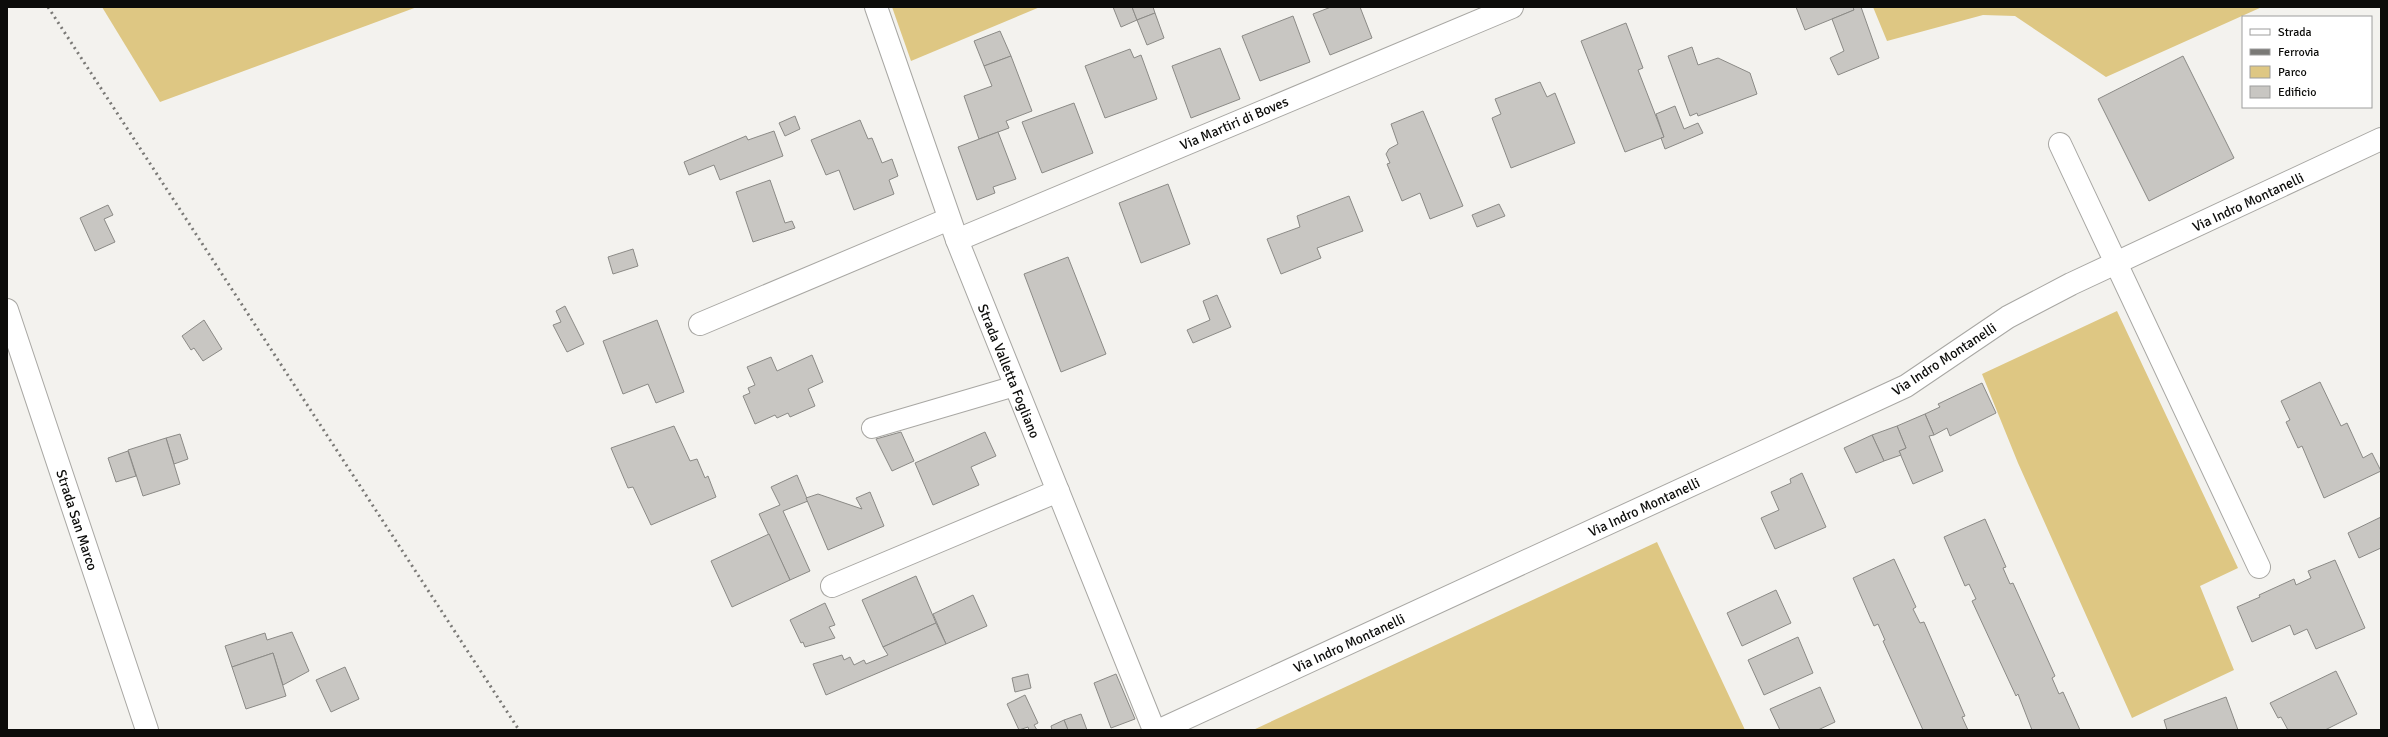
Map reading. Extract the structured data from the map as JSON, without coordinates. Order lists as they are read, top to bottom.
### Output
{
  "streets": {
    "street": [
      "Via Martiri di Boves",
      "Via Indro Montanelli",
      "Strada Valletta Fogliano",
      "Strada San Marco"
    ]
  },
  "crossings": [
    ["Via Martiri di Boves", "Strada Valletta Fogliano"]
  ],
  "legend": [
    "Strada",
    "Ferrovia",
    "Parco",
    "Edificio"
  ]
}
